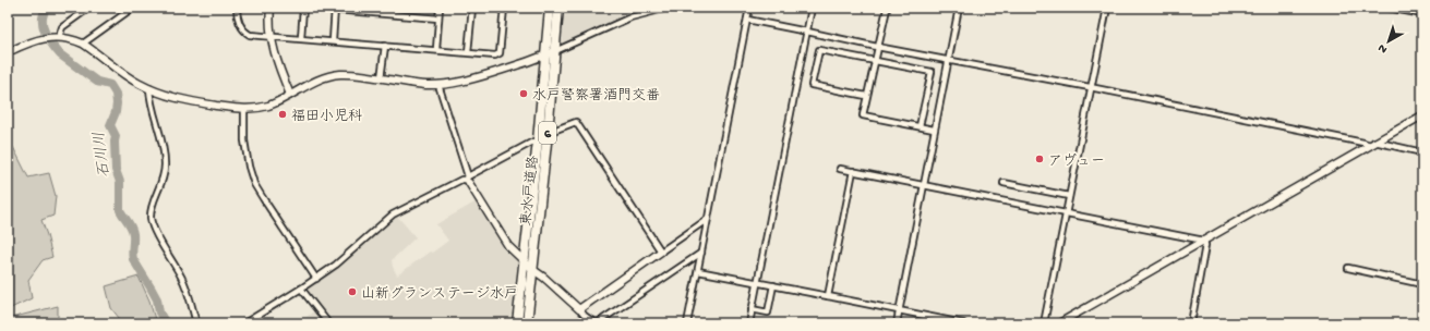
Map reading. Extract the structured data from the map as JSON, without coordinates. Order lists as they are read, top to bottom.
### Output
{
  "streets": {
    "highway": ["6", "東水戸道路"]
  },
  "water": ["石川川"],
  "places": [
    "水戸警察署酒門交番",
    "福田小児科",
    "アヴュー",
    "山新グランステージ水戸"
  ],
  "north": "bottom left"
}
